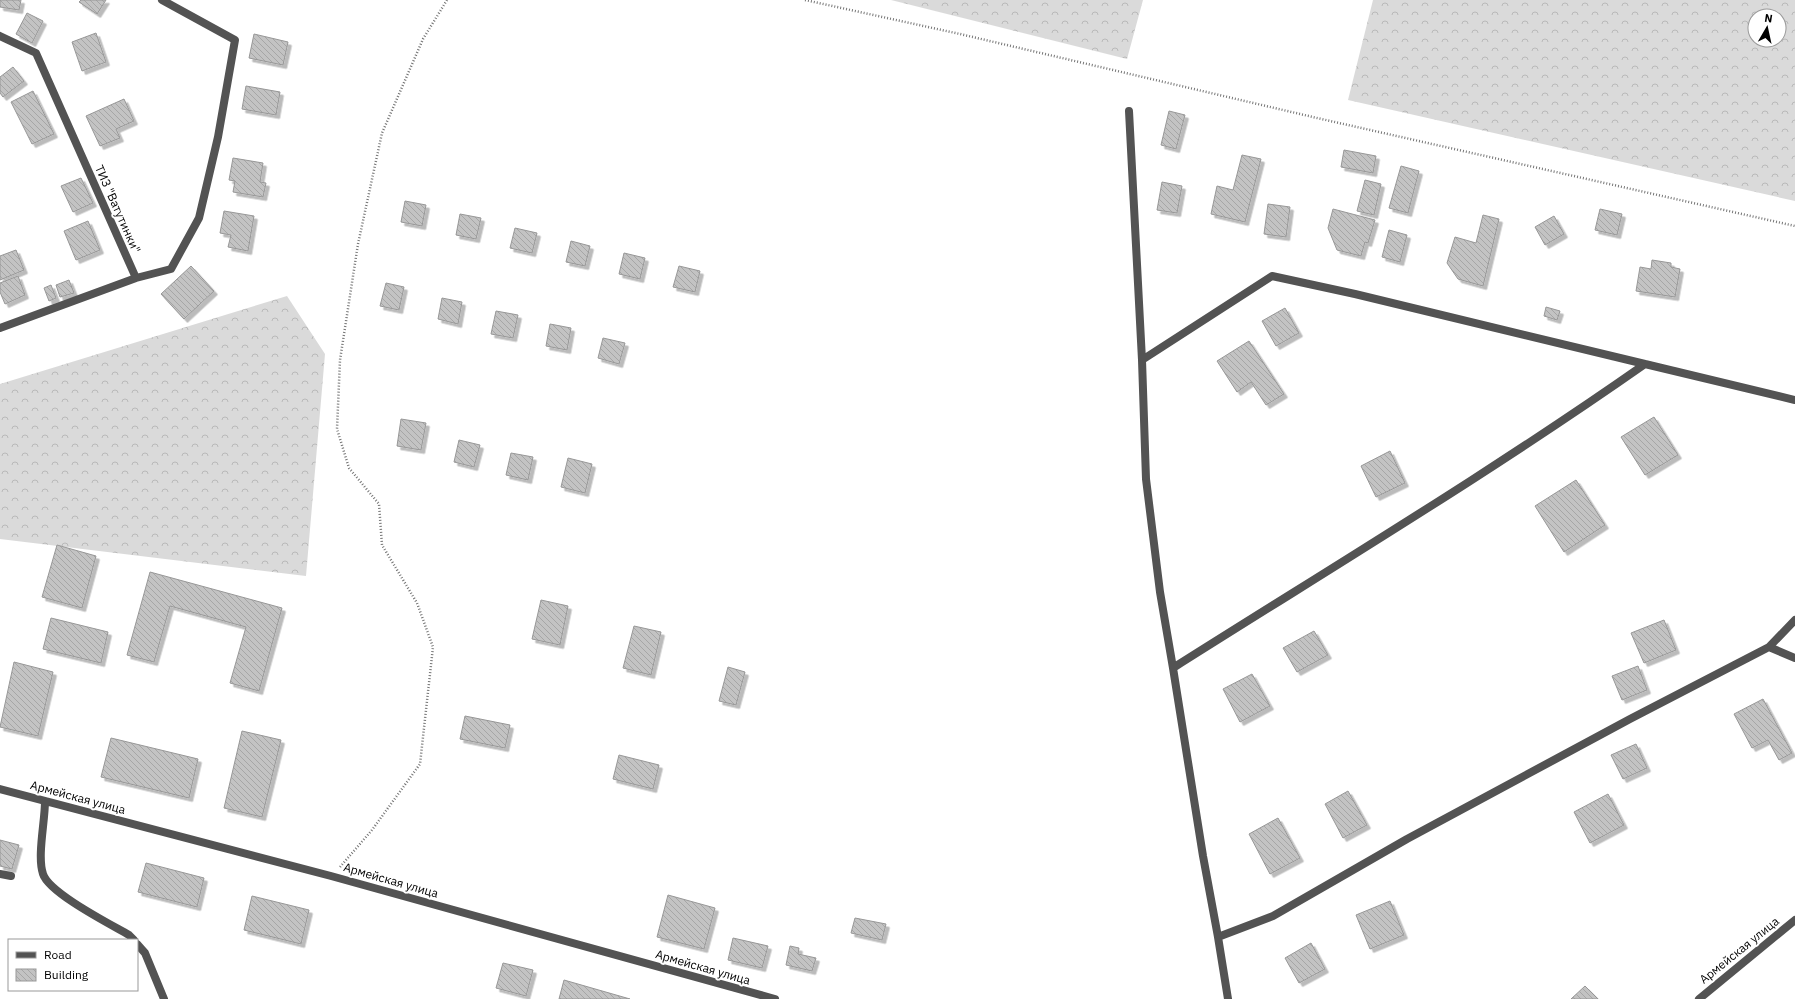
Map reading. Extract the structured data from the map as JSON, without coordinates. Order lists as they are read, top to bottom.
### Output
{
  "streets": {
    "street": ["ТИЗ \"Ватутинки\"", "Армейская улица"]
  },
  "legend": ["Road", "Building"],
  "north": "top"
}
